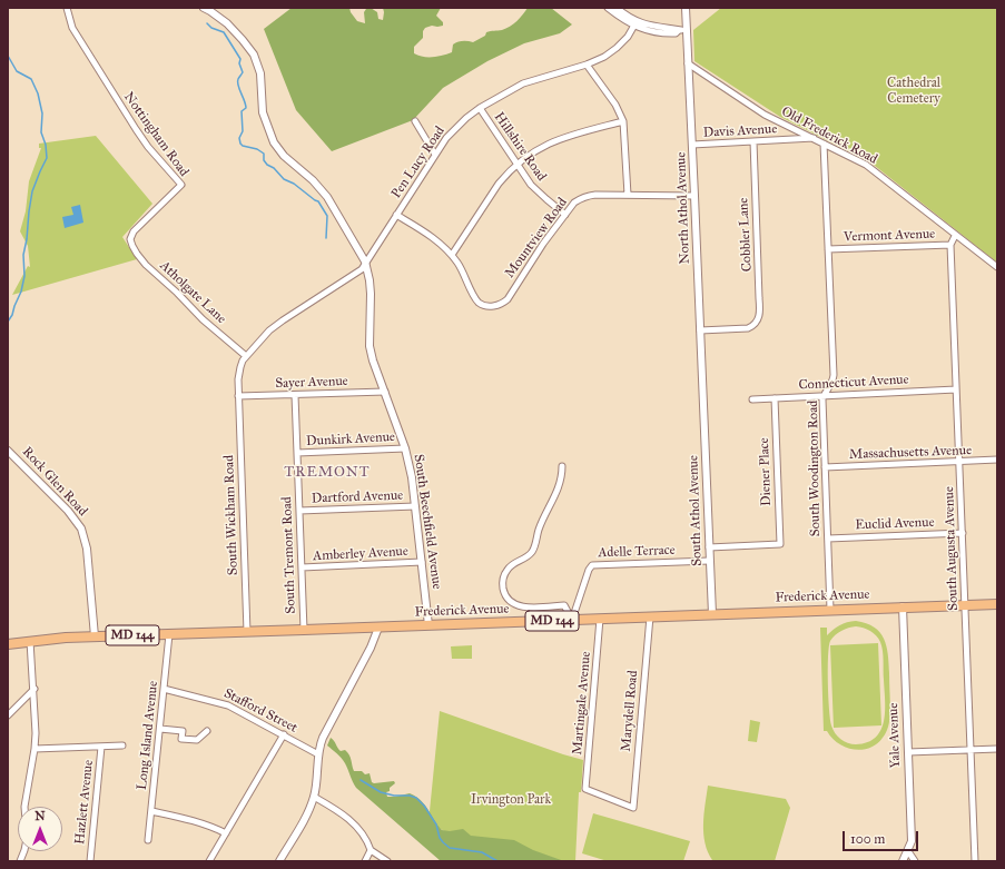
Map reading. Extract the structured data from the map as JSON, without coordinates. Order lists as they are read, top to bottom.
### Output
{
  "streets": {
    "main road": ["Frederick Avenue", "MD 144"],
    "street": [
      "Davis Avenue",
      "Nottingham Road",
      "Old Frederick Road",
      "Hillshire Road",
      "Pen Lucy Road",
      "North Athol Avenue",
      "Cobbler Lane",
      "Vermont Avenue",
      "Mountview Road",
      "Atholgate Lane",
      "Sayer Avenue",
      "Connecticut Avenue",
      "Dunkirk Avenue",
      "Massachusetts Avenue",
      "South Woodington Road",
      "Diener Place",
      "Rock Glen Road",
      "Dartford Avenue",
      "South Athol Avenue",
      "South Wickham Road",
      "South Beechfield Avenue",
      "Euclid Avenue",
      "South Augusta Avenue",
      "Adelle Terrace",
      "Amberley Avenue",
      "South Tremont Road",
      "Martingale Avenue",
      "Stafford Street",
      "Marydell Road",
      "Long Island Avenue",
      "Yale Avenue",
      "Hazlett Avenue"
    ]
  },
  "crossings": [
    ["Davis Avenue", "Old Frederick Road"],
    ["Davis Avenue", "North Athol Avenue"],
    ["Davis Avenue", "Cobbler Lane"],
    ["Nottingham Road", "Atholgate Lane"],
    ["Old Frederick Road", "North Athol Avenue"],
    ["Old Frederick Road", "South Woodington Road"],
    ["Old Frederick Road", "South Augusta Avenue"],
    ["Hillshire Road", "Pen Lucy Road"],
    ["Hillshire Road", "Mountview Road"],
    ["Pen Lucy Road", "Atholgate Lane"],
    ["Pen Lucy Road", "South Wickham Road"],
    ["Pen Lucy Road", "South Beechfield Avenue"],
    ["North Athol Avenue", "Cobbler Lane"],
    ["North Athol Avenue", "Mountview Road"],
    ["North Athol Avenue", "South Athol Avenue"],
    ["Vermont Avenue", "South Woodington Road"],
    ["Vermont Avenue", "South Augusta Avenue"],
    ["Atholgate Lane", "South Wickham Road"],
    ["Sayer Avenue", "South Wickham Road"],
    ["Sayer Avenue", "South Beechfield Avenue"],
    ["Sayer Avenue", "South Tremont Road"],
    ["Connecticut Avenue", "South Woodington Road"],
    ["Connecticut Avenue", "Diener Place"],
    ["Connecticut Avenue", "South Augusta Avenue"],
    ["Dunkirk Avenue", "South Beechfield Avenue"],
    ["Dunkirk Avenue", "South Tremont Road"],
    ["Massachusetts Avenue", "South Woodington Road"],
    ["Massachusetts Avenue", "South Augusta Avenue"],
    ["South Woodington Road", "Euclid Avenue"],
    ["South Woodington Road", "Frederick Avenue"],
    ["Diener Place", "South Athol Avenue"],
    ["Rock Glen Road", "Frederick Avenue"],
    ["Dartford Avenue", "South Beechfield Avenue"],
    ["Dartford Avenue", "South Tremont Road"],
    ["South Athol Avenue", "Adelle Terrace"],
    ["South Athol Avenue", "Frederick Avenue"],
    ["South Wickham Road", "Frederick Avenue"],
    ["South Beechfield Avenue", "Amberley Avenue"],
    ["South Beechfield Avenue", "Frederick Avenue"],
    ["Euclid Avenue", "South Augusta Avenue"],
    ["South Augusta Avenue", "Frederick Avenue"],
    ["Adelle Terrace", "Frederick Avenue"],
    ["Amberley Avenue", "South Tremont Road"],
    ["South Tremont Road", "Frederick Avenue"],
    ["Frederick Avenue", "Martingale Avenue"],
    ["Frederick Avenue", "Marydell Road"],
    ["Frederick Avenue", "Long Island Avenue"],
    ["Frederick Avenue", "Yale Avenue"],
    ["Martingale Avenue", "Marydell Road"],
    ["Stafford Street", "Long Island Avenue"]
  ],
  "districts": ["TREMONT"],
  "parks": ["Cathedral Cemetery", "Irvington Park"],
  "scale_bar": "100 m",
  "north": "top"
}
